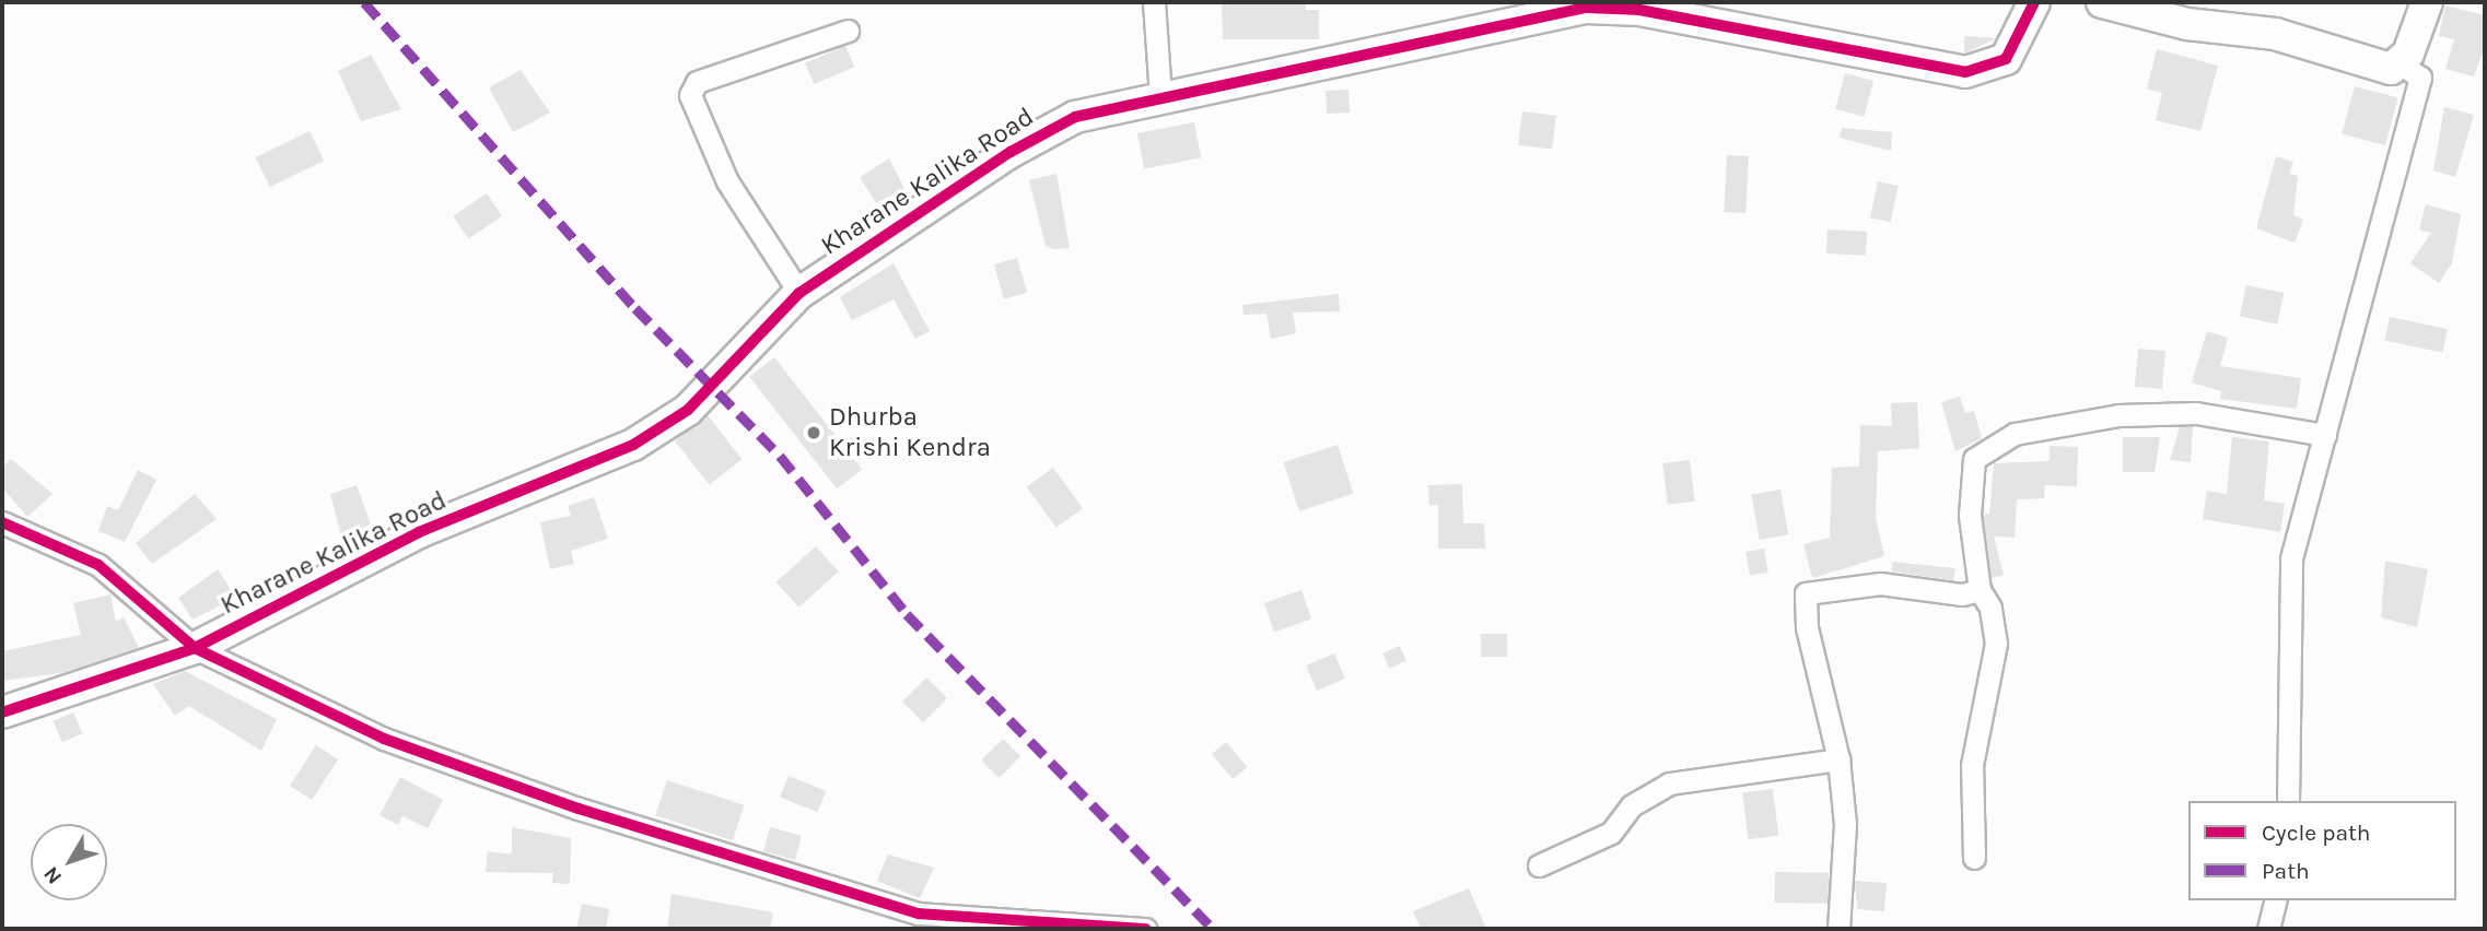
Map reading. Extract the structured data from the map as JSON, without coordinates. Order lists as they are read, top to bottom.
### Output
{
  "streets": {
    "street": ["Kharane Kalika Road"]
  },
  "places": ["Dhurba Krishi Kendra"],
  "legend": ["Cycle path", "Path"],
  "north": "bottom left"
}
